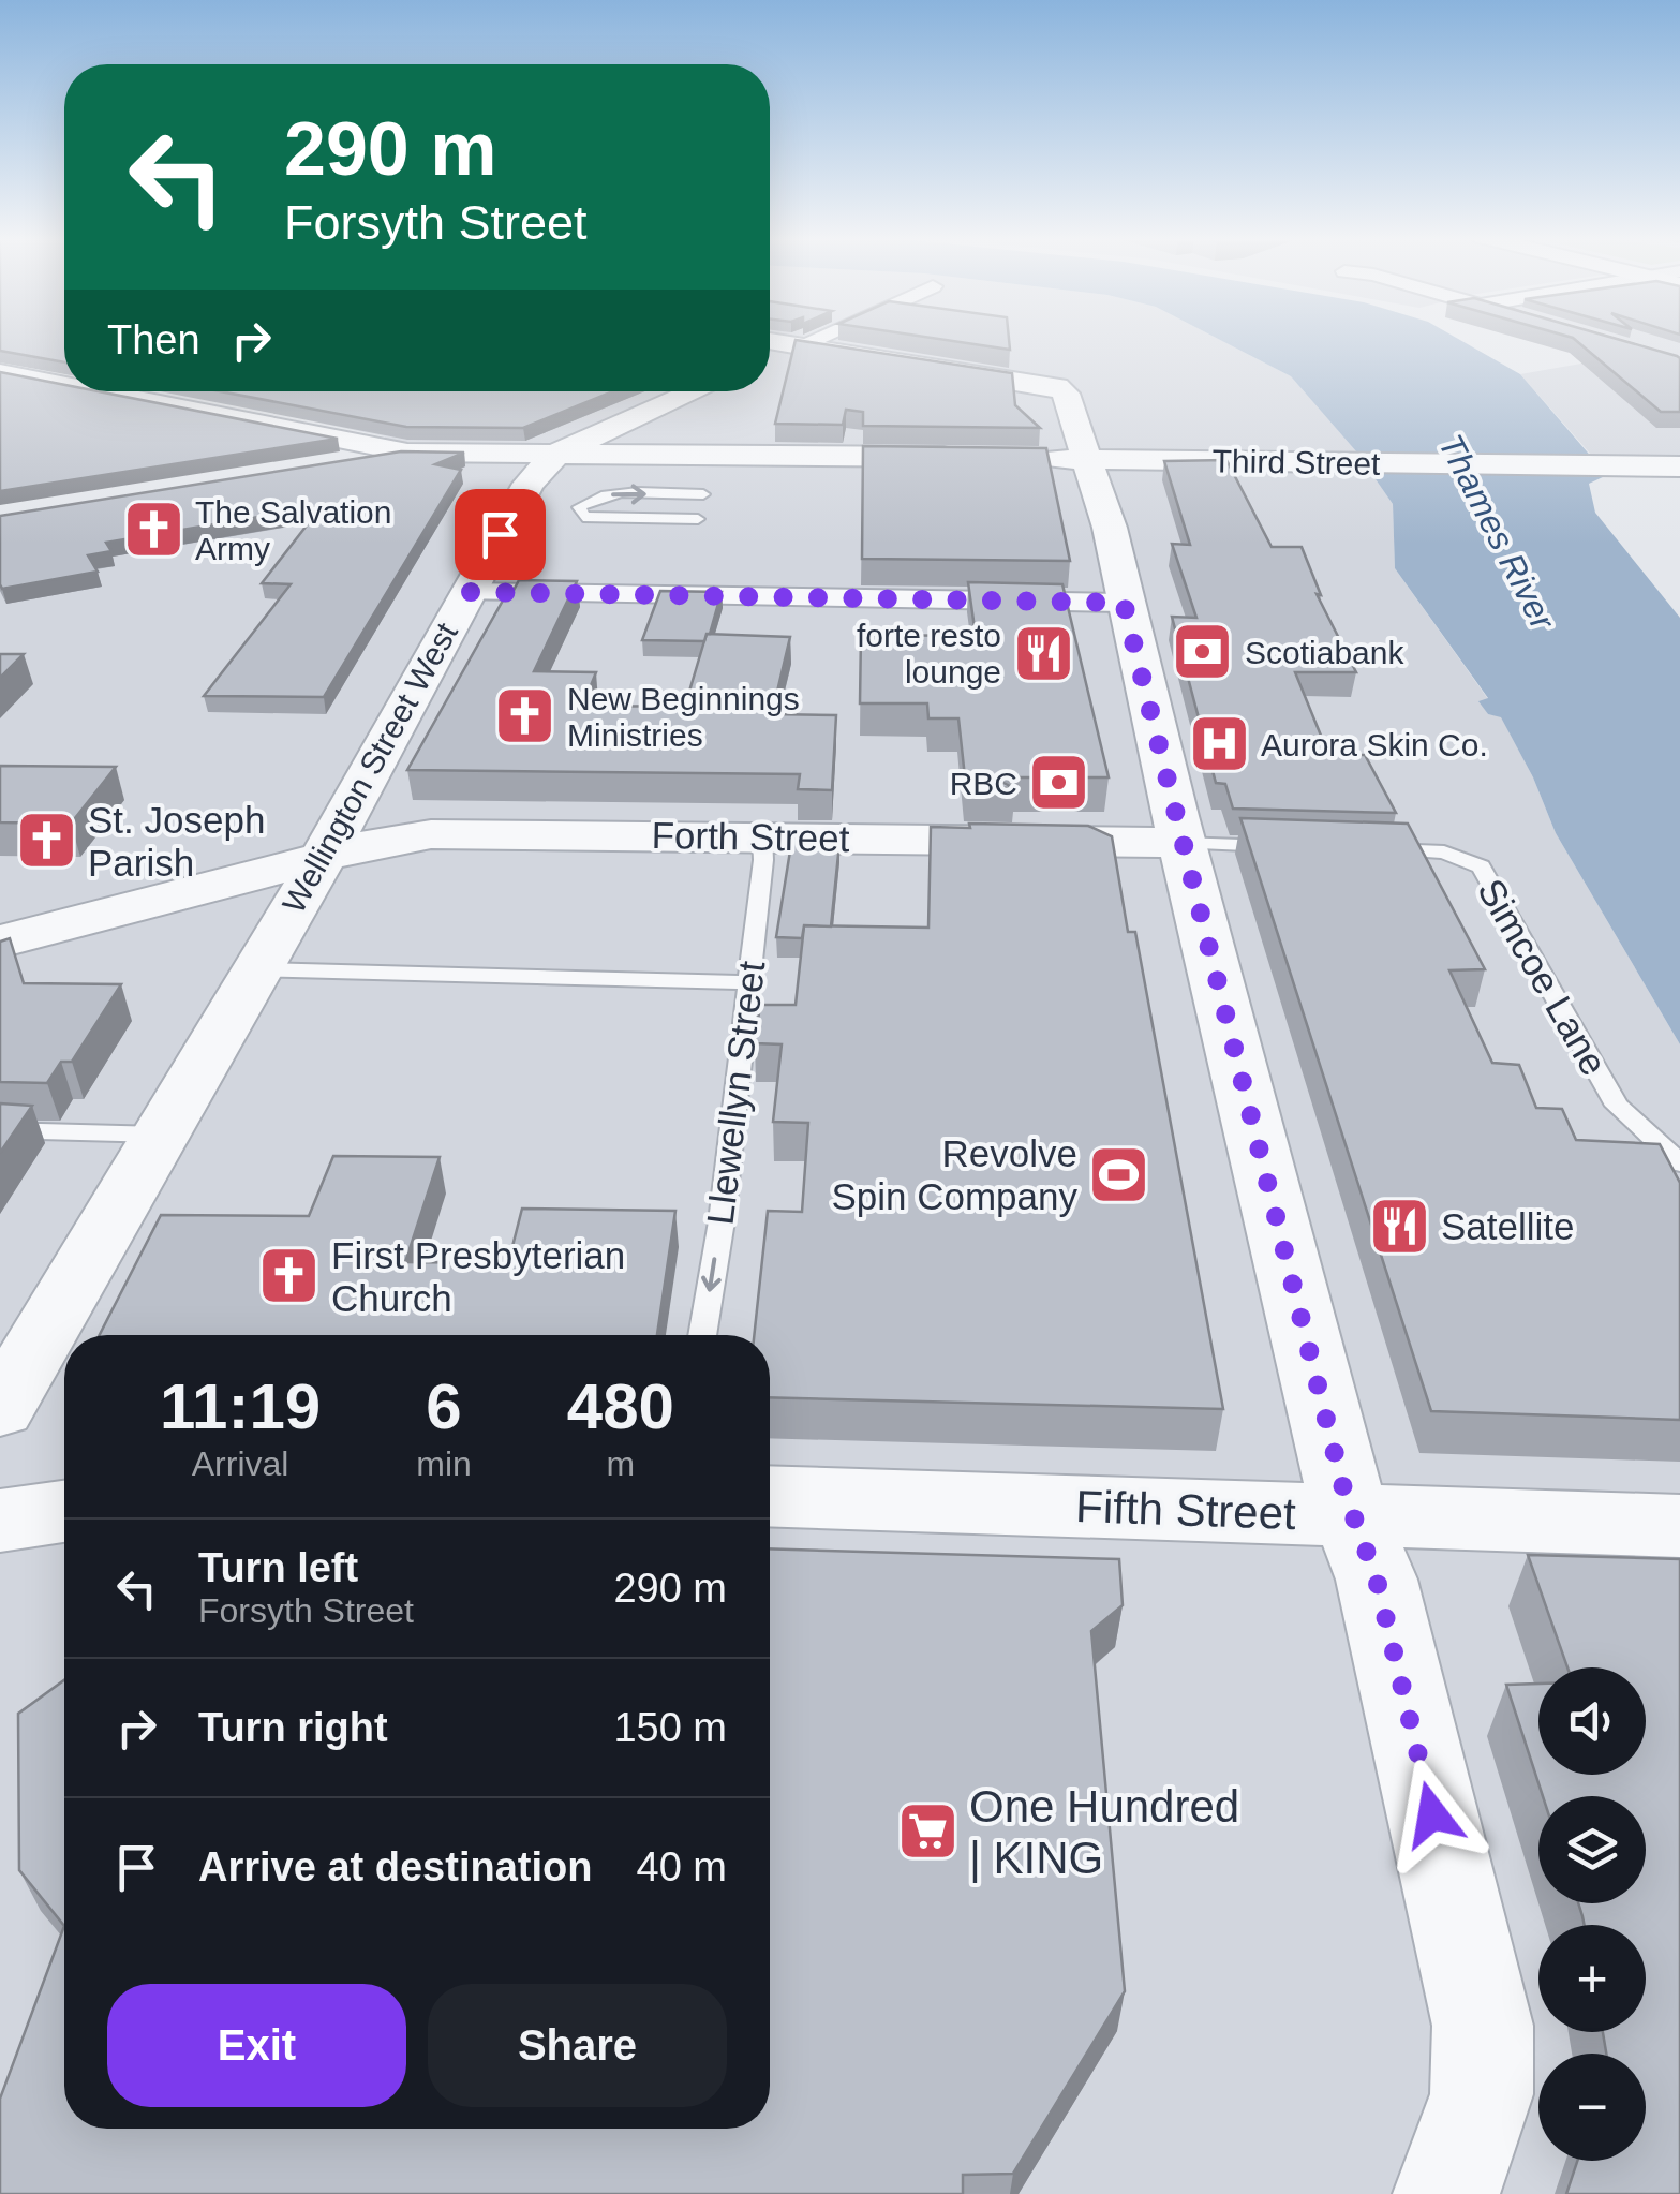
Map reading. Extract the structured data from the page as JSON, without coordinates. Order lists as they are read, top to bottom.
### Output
{
  "streets": {
    "street": [
      "Third Street",
      "Wellington Street West",
      "Forth Street",
      "Fifth Street"
    ],
    "lane": ["Simcoe Lane", "Llewellyn Street"]
  },
  "crossings": [
    ["Wellington Street West", "Forth Street"],
    ["Forth Street", "Llewellyn Street"]
  ],
  "one_way": ["Llewellyn Street"],
  "water": ["Thames River"],
  "places": {
    "church": [
      "The Salvation Army",
      "New Beginnings Ministries",
      "St. Joseph Parish",
      "First Presbyterian Church"
    ],
    "bank": ["Scotiabank", "RBC"],
    "restaurant": ["forte resto lounge", "Satellite"],
    "hospital": ["Aurora Skin Co."],
    "sports": ["Revolve Spin Company"],
    "supermarket": ["One Hundred | KING"]
  },
  "page": {
    "turn": ["290 m", "Forsyth Street"],
    "then": "Then",
    "eta": [
      "11:19",
      "Arrival",
      "6",
      "min",
      "480",
      "m"
    ],
    "list": [
      {
        "name": "Turn left",
        "note": "Forsyth Street",
        "value": "290 m"
      },
      {
        "name": "Turn right",
        "value": "150 m"
      },
      {
        "name": "Arrive at destination",
        "value": "40 m"
      }
    ],
    "map_buttons": ["+", "−"],
    "buttons": ["Exit", "Share"]
  }
}
